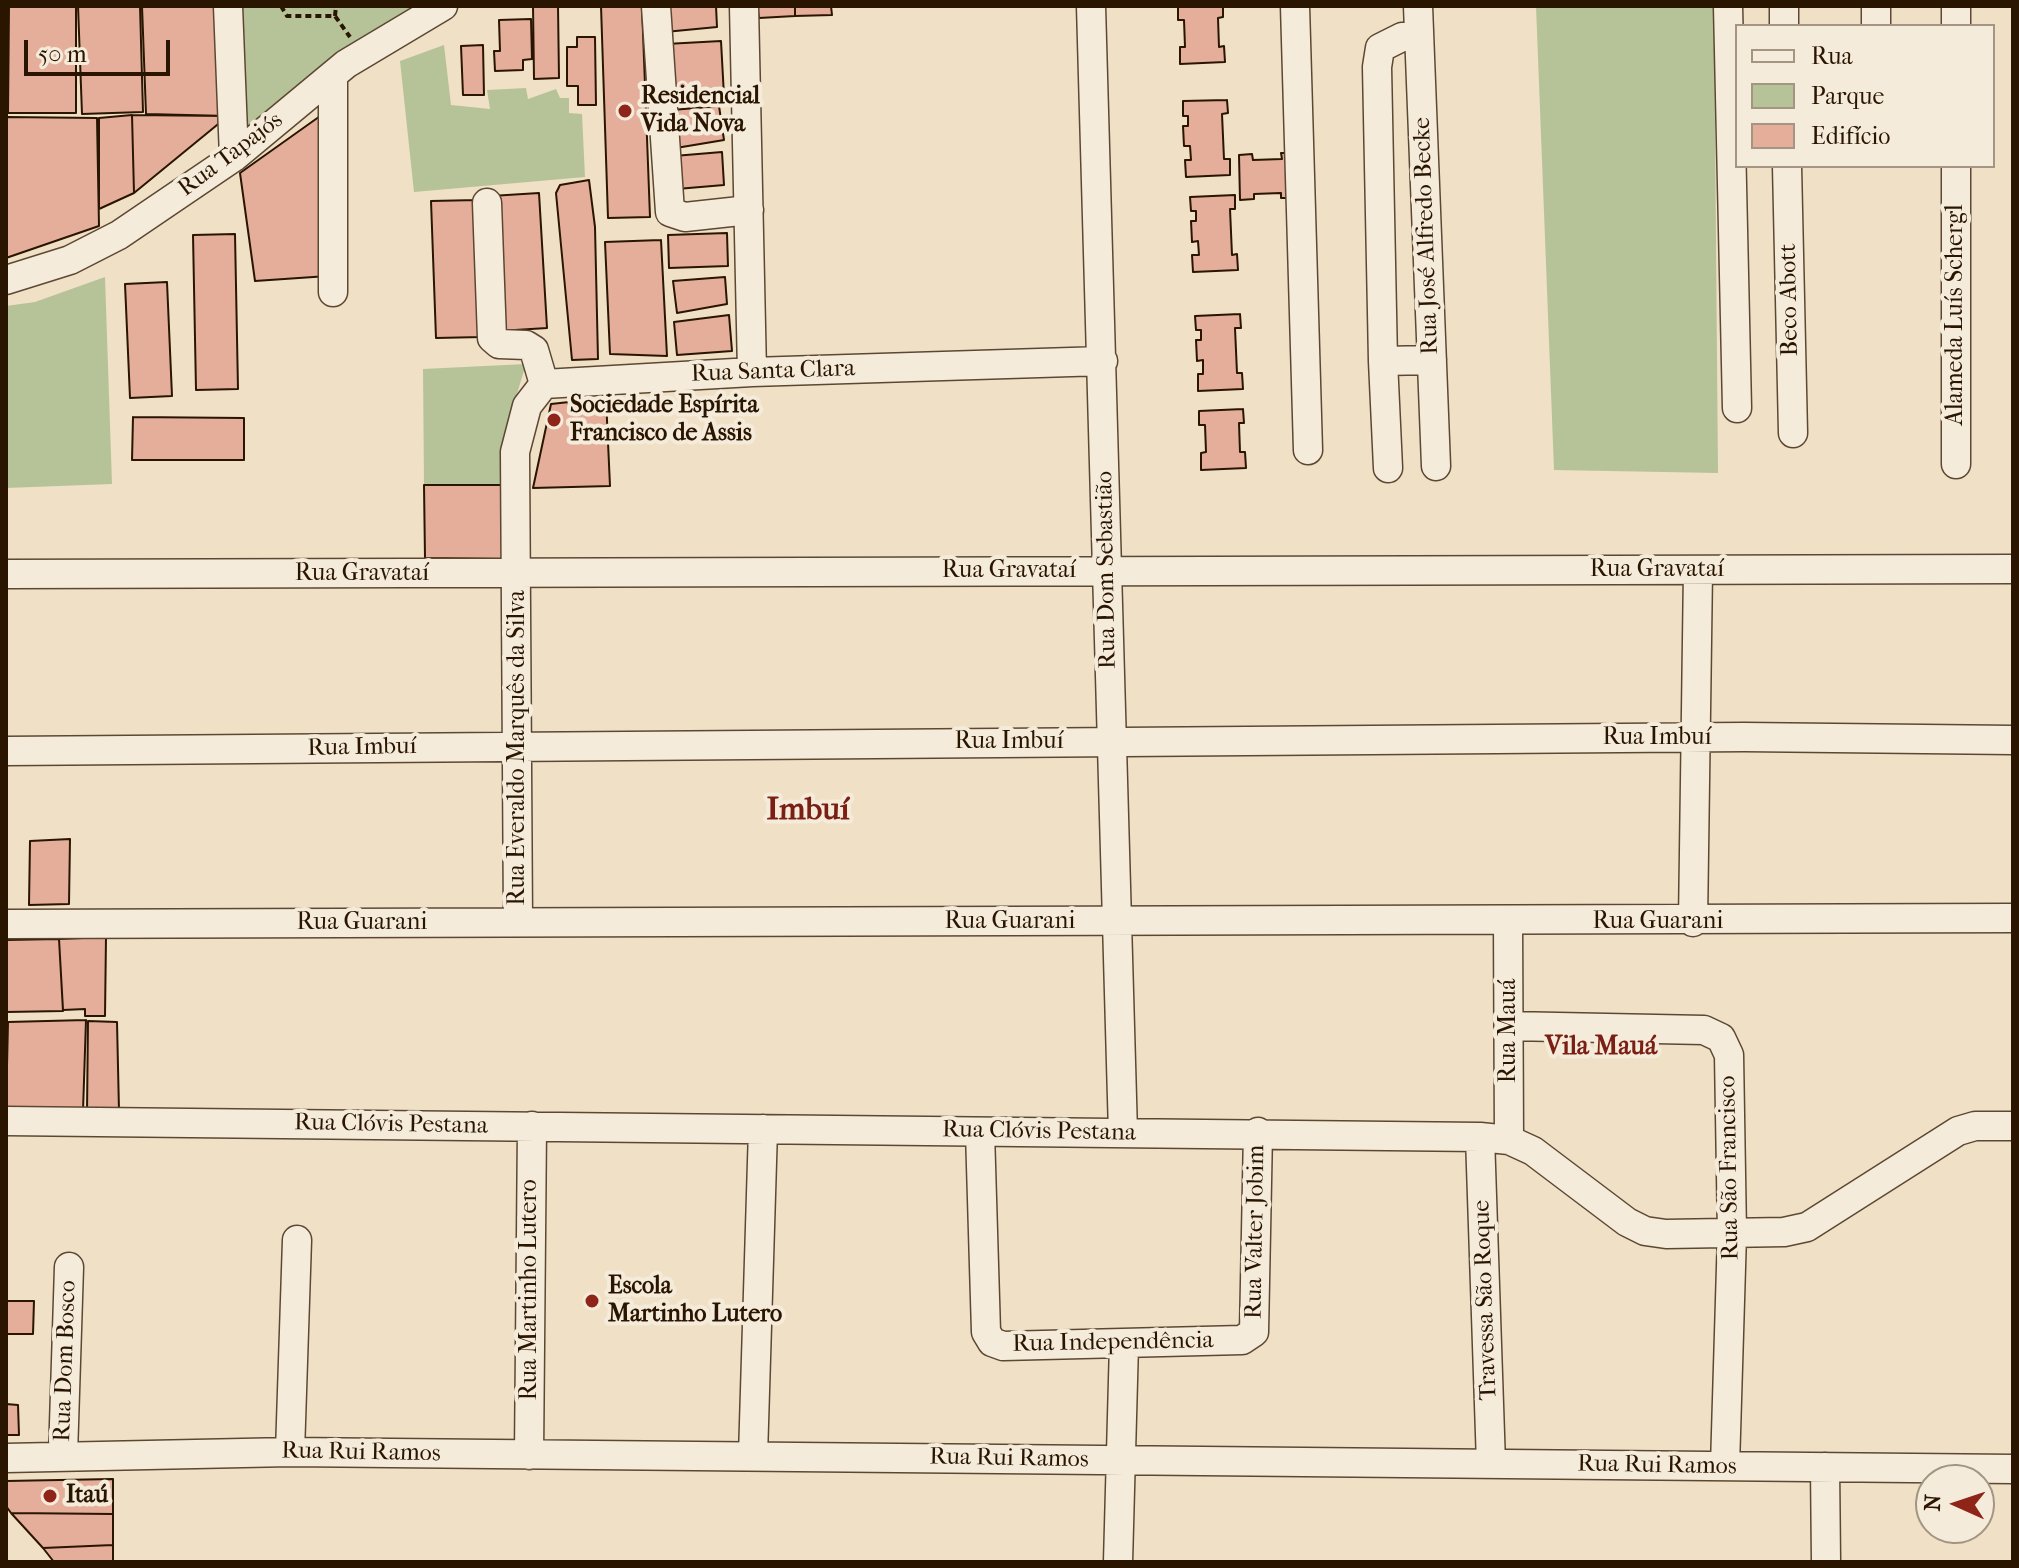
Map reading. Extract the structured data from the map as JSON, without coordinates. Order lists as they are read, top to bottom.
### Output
{
  "streets": {
    "street": [
      "Rua Tapajós",
      "Rua José Alfredo Becke",
      "Beco Abott",
      "Alameda Luís Schergl",
      "Rua Santa Clara",
      "Rua Dom Sebastião",
      "Rua Gravataí",
      "Rua Imbuí",
      "Rua Everaldo Marquês da Silva",
      "Rua Guarani",
      "Rua Mauá",
      "Rua Clóvis Pestana",
      "Rua São Francisco",
      "Rua Valter Jobim",
      "Rua Martinho Lutero",
      "Travessa São Roque",
      "Rua Independência",
      "Rua Dom Bosco",
      "Rua Rui Ramos"
    ]
  },
  "crossings": [
    ["Rua Santa Clara", "Rua Dom Sebastião"],
    ["Rua Dom Sebastião", "Rua Gravataí"],
    ["Rua Dom Sebastião", "Rua Imbuí"],
    ["Rua Dom Sebastião", "Rua Guarani"],
    ["Rua Dom Sebastião", "Rua Clóvis Pestana"],
    ["Rua Gravataí", "Rua Everaldo Marquês da Silva"],
    ["Rua Imbuí", "Rua Everaldo Marquês da Silva"],
    ["Rua Everaldo Marquês da Silva", "Rua Guarani"],
    ["Rua Guarani", "Rua Mauá"],
    ["Rua Mauá", "Rua Clóvis Pestana"],
    ["Rua Mauá", "Rua São Francisco"],
    ["Rua Clóvis Pestana", "Rua São Francisco"],
    ["Rua Clóvis Pestana", "Rua Valter Jobim"],
    ["Rua Clóvis Pestana", "Rua Martinho Lutero"],
    ["Rua Clóvis Pestana", "Travessa São Roque"],
    ["Rua Clóvis Pestana", "Rua Independência"],
    ["Rua São Francisco", "Rua Rui Ramos"],
    ["Rua Valter Jobim", "Rua Independência"],
    ["Rua Martinho Lutero", "Rua Rui Ramos"],
    ["Travessa São Roque", "Rua Rui Ramos"],
    ["Rua Dom Bosco", "Rua Rui Ramos"]
  ],
  "districts": ["Imbuí", "Vila Mauá"],
  "places": [
    "Residencial Vida Nova",
    "Sociedade Espírita Francisco de Assis",
    "Escola Martinho Lutero",
    "Itaú"
  ],
  "legend": ["Rua", "Parque", "Edifício"],
  "scale_bar": "50 m",
  "north": "left"
}
